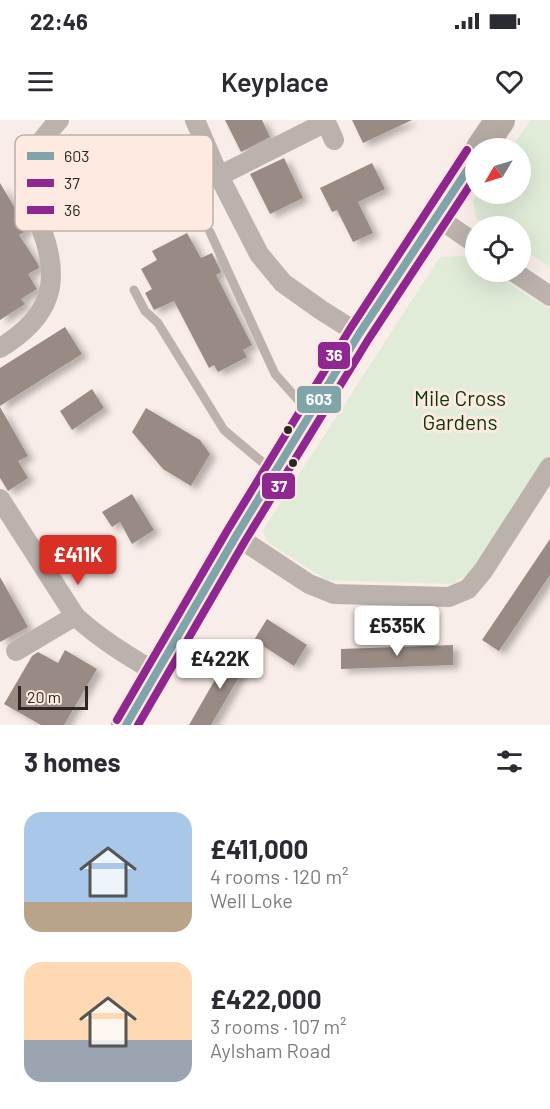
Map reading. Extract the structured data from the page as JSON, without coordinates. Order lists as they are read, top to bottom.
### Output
{
  "parks": ["Mile Cross Gardens"],
  "lines": ["transit line 36", "transit line 603", "transit line 37"],
  "legend": ["603", "37", "36"],
  "scale_bar": "20 m",
  "north": "bottom left",
  "page": {
    "status": "22:46",
    "header": "Keyplace",
    "price": ["£411K", "£535K", "£422K"],
    "scale": "20 m",
    "heading": "3 homes",
    "list": [
      {
        "name": "£411,000",
        "note": "4 rooms · 120 m² · Well Loke"
      },
      {
        "name": "£422,000",
        "note": "3 rooms · 107 m² · Aylsham Road"
      }
    ]
  }
}
